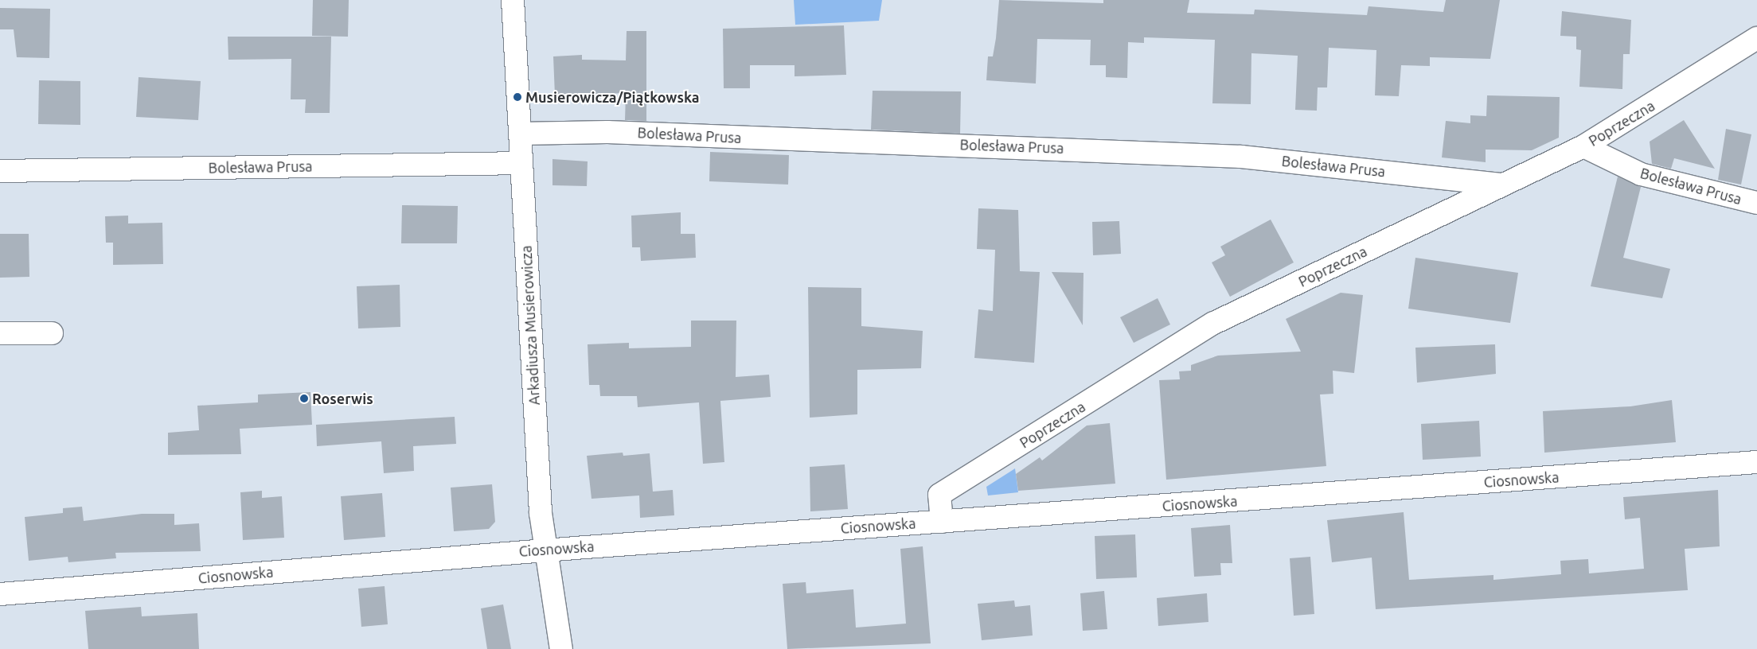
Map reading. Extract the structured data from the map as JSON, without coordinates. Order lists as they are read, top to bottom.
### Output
{
  "streets": {
    "street": [
      "Poprzeczna",
      "Bolesława Prusa",
      "Arkadiusza Musierowicza",
      "Ciosnowska"
    ]
  },
  "crossings": [
    ["Poprzeczna", "Bolesława Prusa"],
    ["Poprzeczna", "Ciosnowska"],
    ["Bolesława Prusa", "Arkadiusza Musierowicza"],
    ["Arkadiusza Musierowicza", "Ciosnowska"]
  ],
  "places": ["Musierowicza/Piątkowska", "Roserwis"]
}
